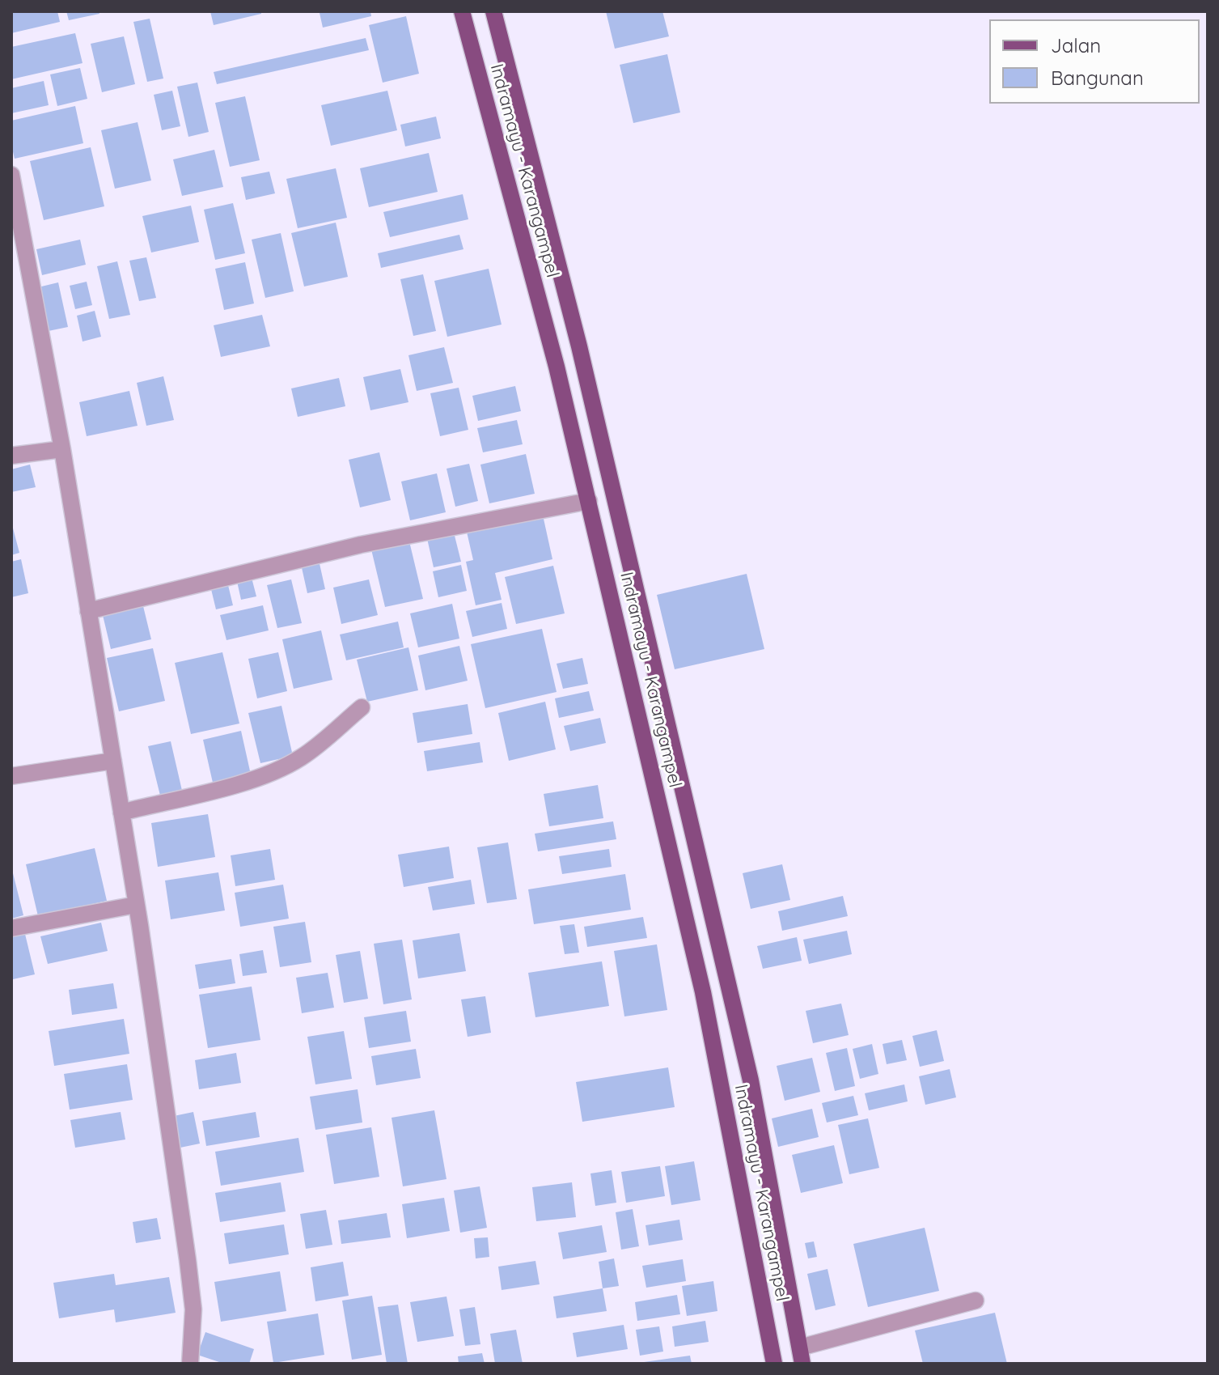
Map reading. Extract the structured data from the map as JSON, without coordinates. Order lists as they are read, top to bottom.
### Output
{
  "streets": {
    "main road": ["Indramayu - Karangampel"]
  },
  "legend": ["Jalan", "Bangunan"]
}
